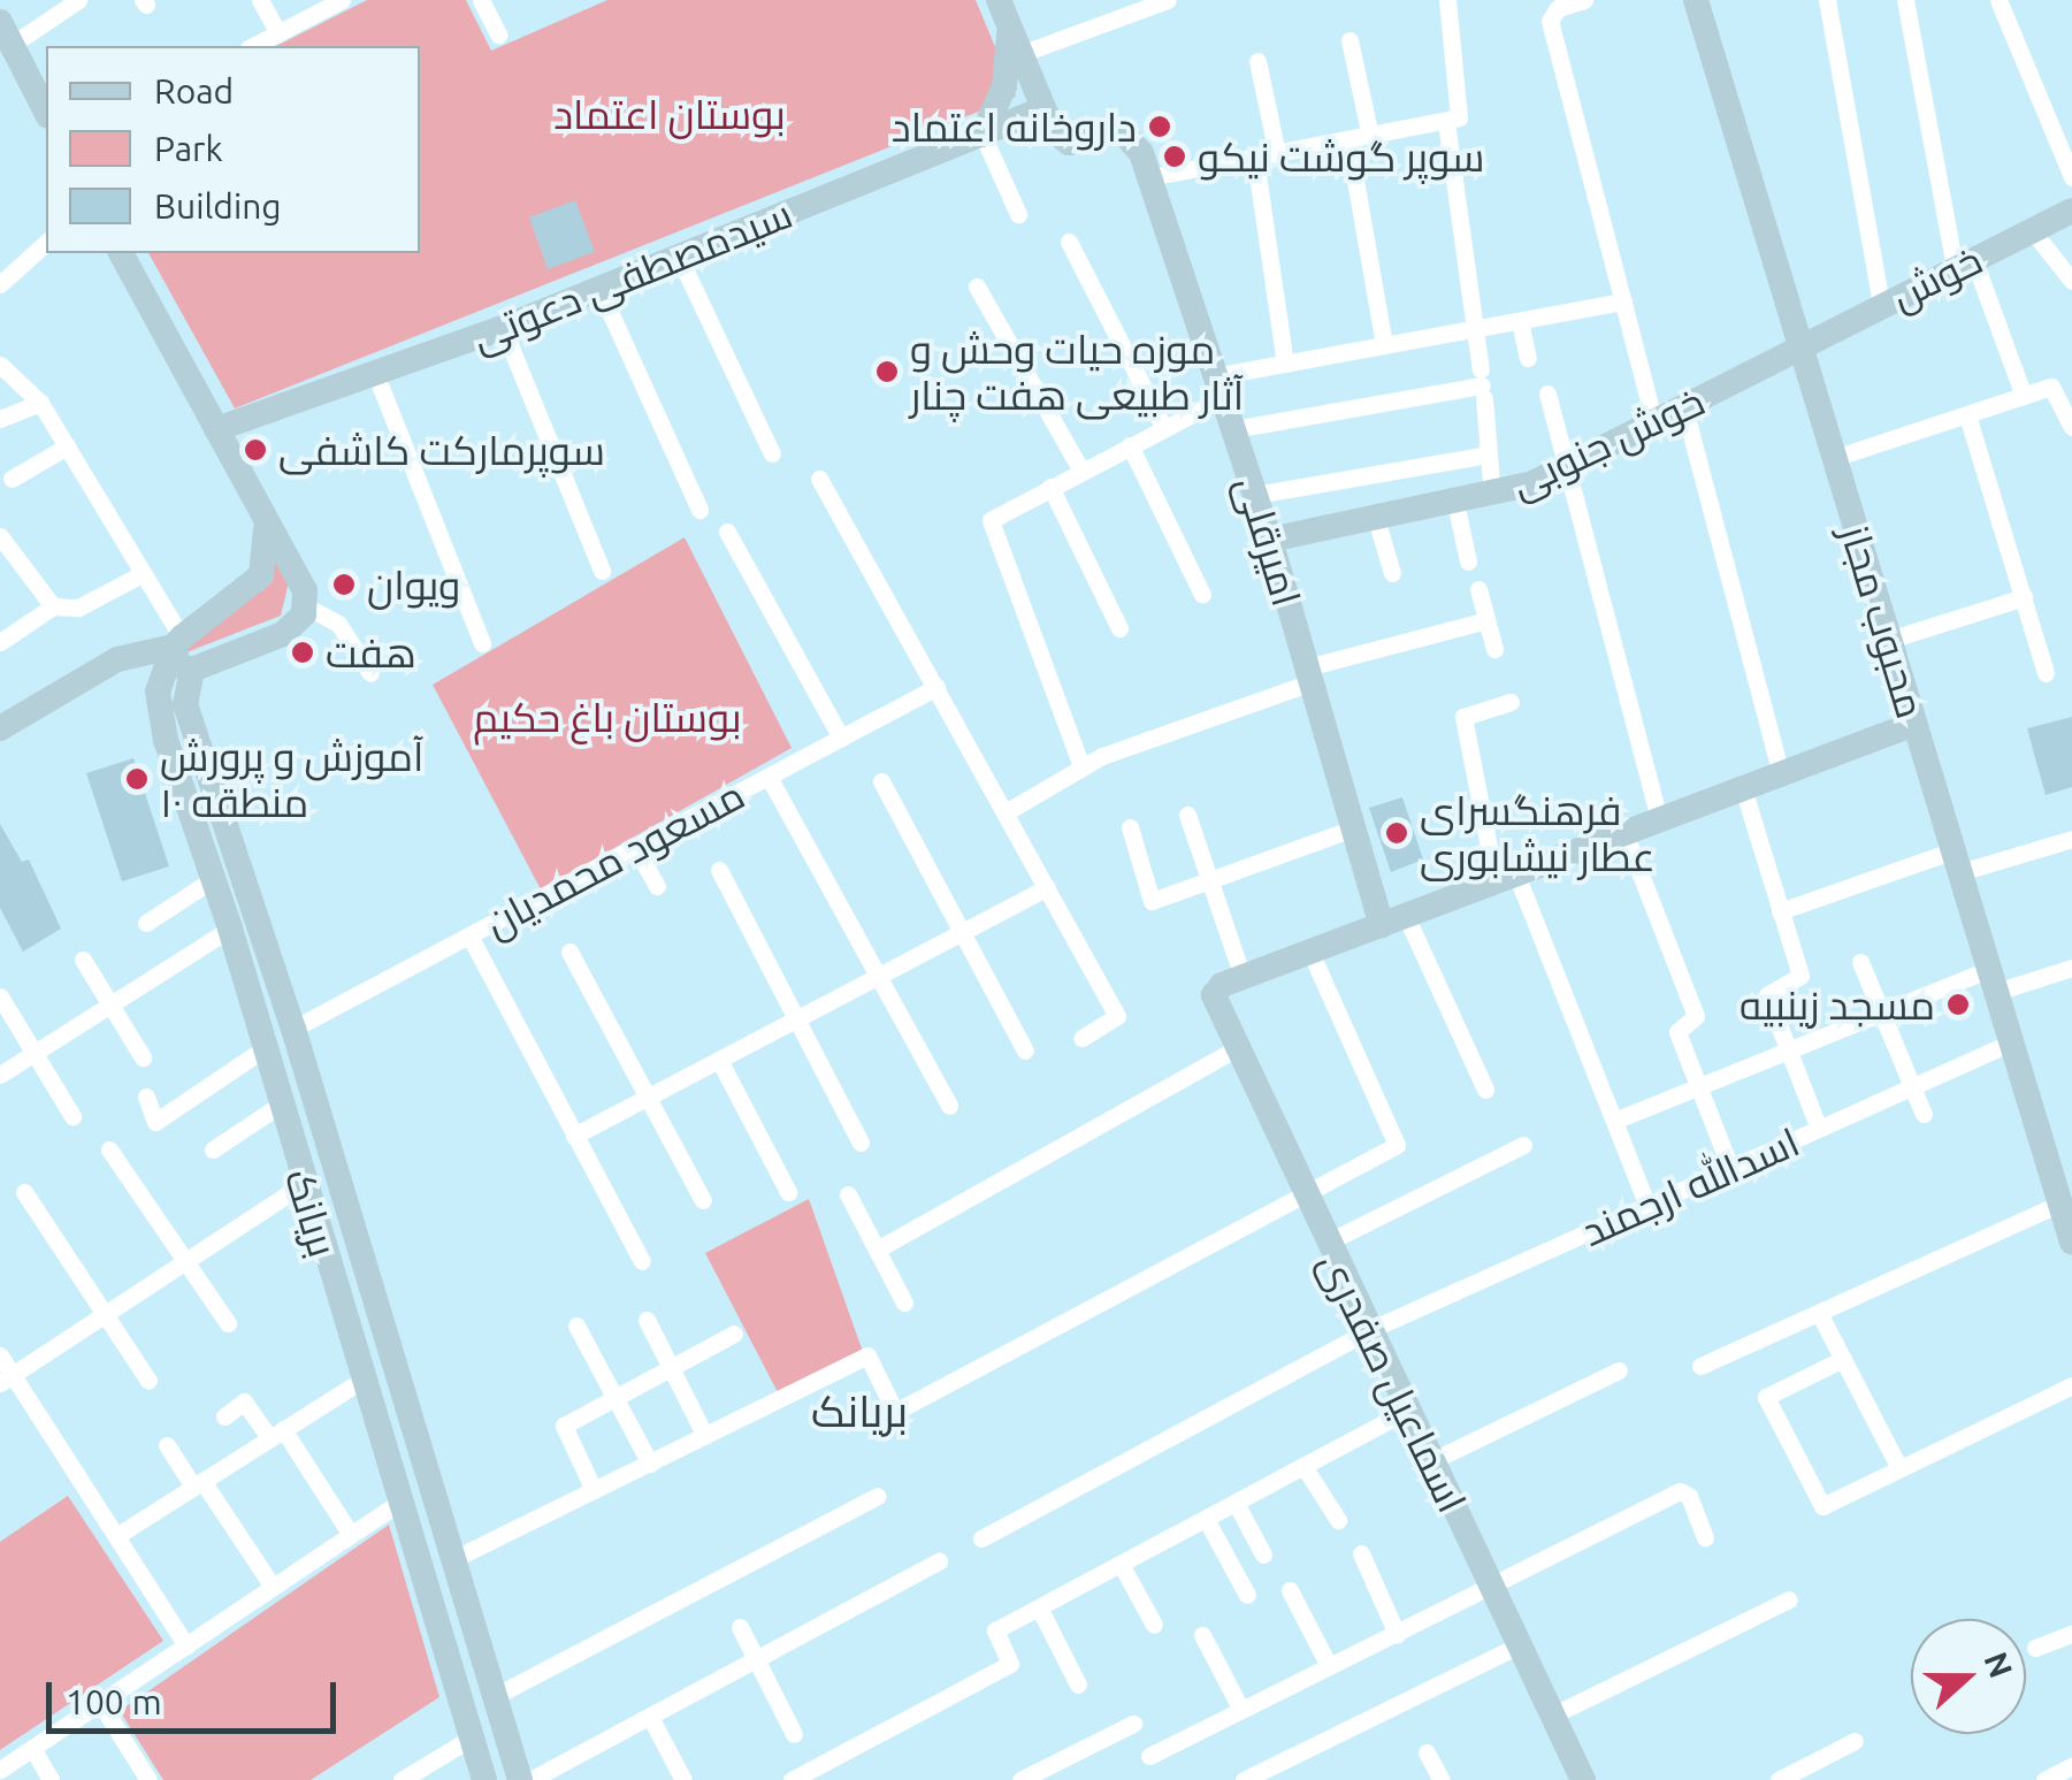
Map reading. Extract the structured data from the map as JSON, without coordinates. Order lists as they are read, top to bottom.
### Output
{
  "streets": {
    "main road": [
      "سیدمصطفی دعوتی",
      "خوش",
      "خوش جنوبی",
      "امیرقلی",
      "محبوب مجاز",
      "بریانک",
      "اسماعیل صفدری"
    ],
    "street": ["مسعود محمدیان", "اسدالله ارجمند"]
  },
  "crossings": [
    ["سیدمصطفی دعوتی", "امیرقلی"],
    ["خوش", "خوش جنوبی"],
    ["خوش", "محبوب مجاز"],
    ["خوش جنوبی", "امیرقلی"],
    ["خوش جنوبی", "محبوب مجاز"],
    ["محبوب مجاز", "اسدالله ارجمند"],
    ["مسعود محمدیان", "بریانک"],
    ["اسدالله ارجمند", "اسماعیل صفدری"]
  ],
  "districts": ["بریانک"],
  "parks": ["بوستان اعتماد", "بوستان باغ حکیم"],
  "places": [
    "داروخانه اعتماد",
    "سوپر گوشت نیکو",
    "موزه حیات وحش و آثار طبیعی هفت چنار",
    "سوپرمارکت کاشفی",
    "ویوان",
    "هفت",
    "آموزش و پرورش منطقه ۱۰",
    "فرهنگسرای عطار نیشابوری",
    "مسجد زینبیه"
  ],
  "legend": ["Road", "Park", "Building"],
  "scale_bar": "100 m",
  "north": "right"
}
